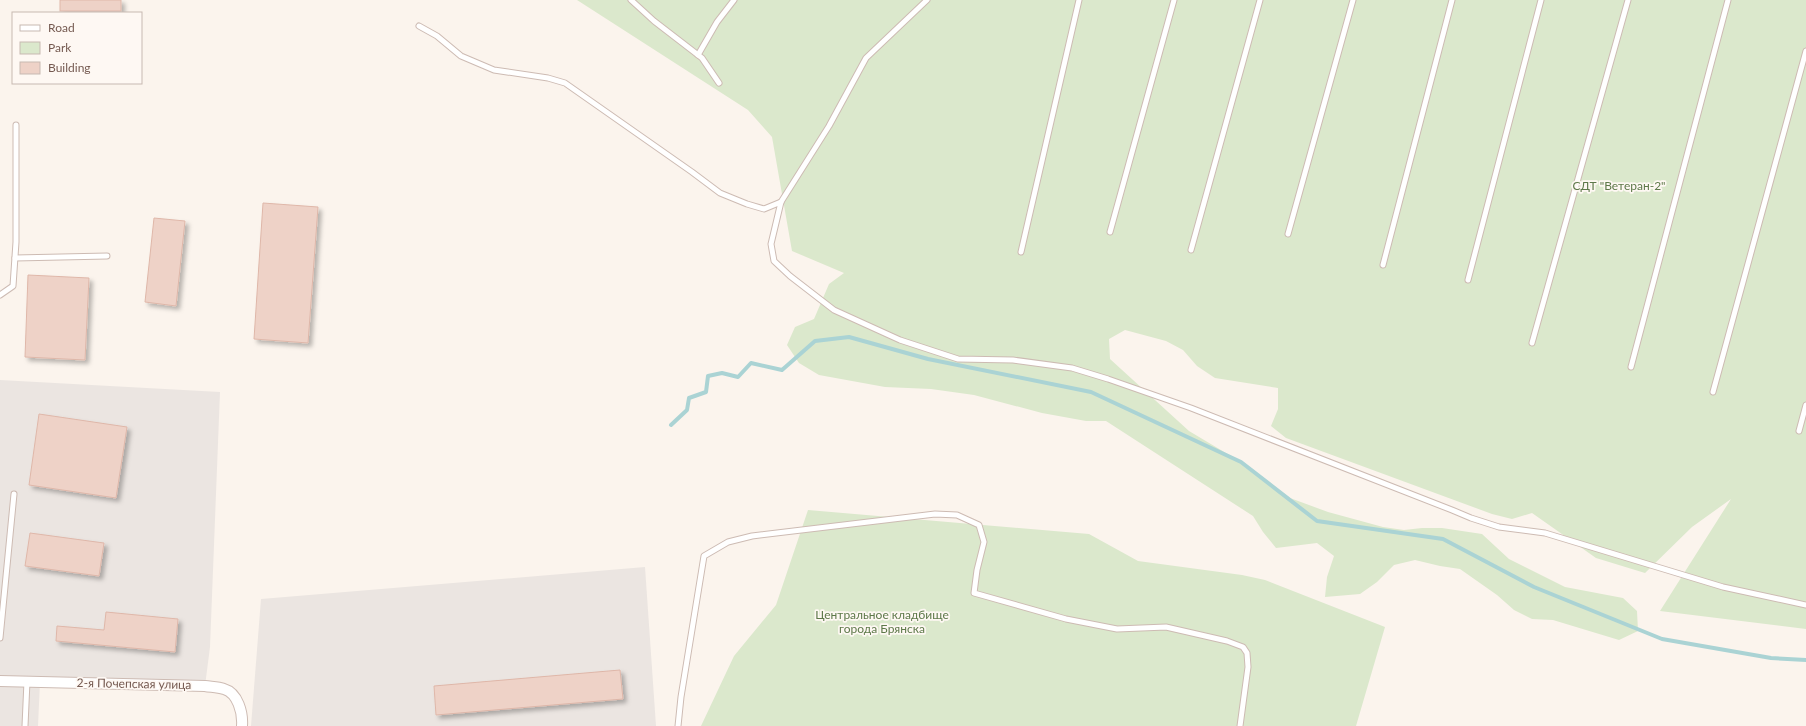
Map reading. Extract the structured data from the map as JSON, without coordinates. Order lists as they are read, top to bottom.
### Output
{
  "streets": {
    "street": ["2-я Почепская улица"]
  },
  "parks": ["СДТ \"Ветеран-2\"", "Центральное кладбище города Брянска"],
  "legend": ["Road", "Park", "Building"]
}
